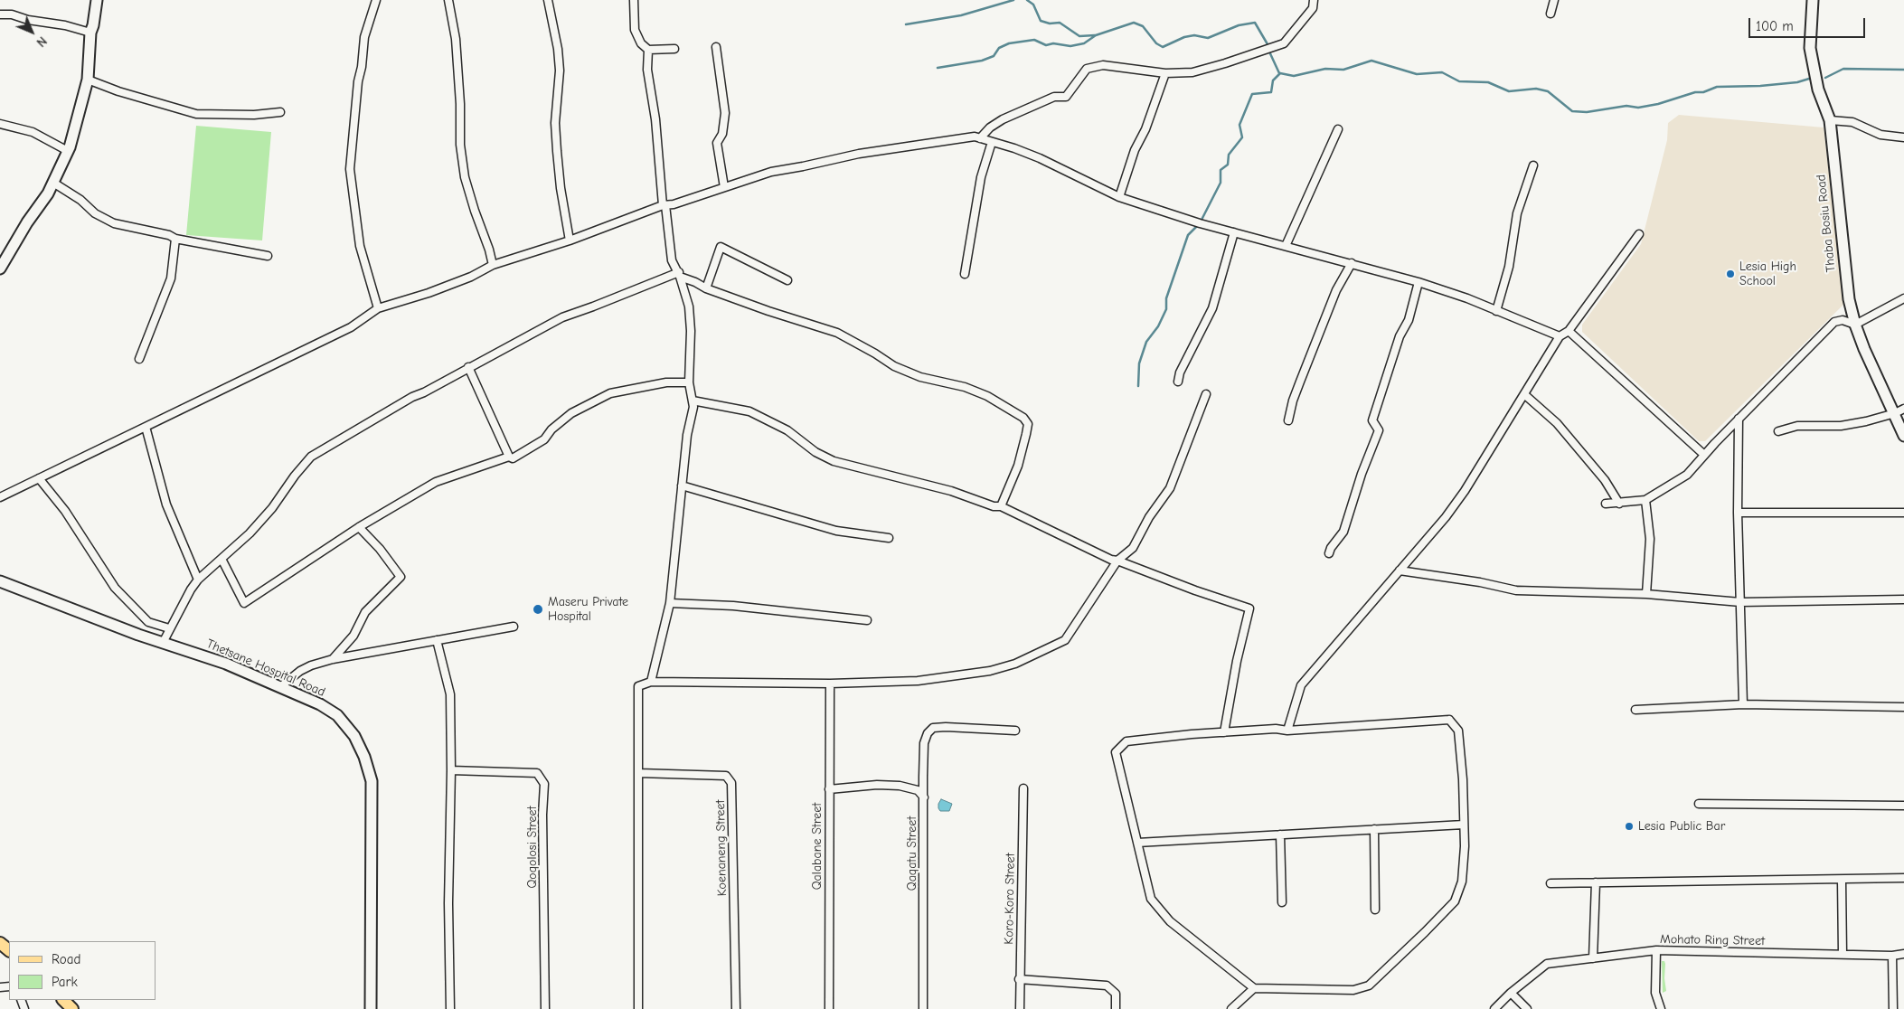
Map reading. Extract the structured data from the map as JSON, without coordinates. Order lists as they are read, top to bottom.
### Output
{
  "streets": {
    "street": [
      "Thaba Bosiu Road",
      "Thetsane Hospital Road",
      "Qalabane Street",
      "Qoqolosi Street",
      "Koenaneng Street",
      "Qaqatu Street",
      "Koro-Koro Street",
      "Mohato Ring Street"
    ]
  },
  "places": ["Lesia High School", "Maseru Private Hospital", "Lesia Public Bar"],
  "legend": ["Road", "Park"],
  "scale_bar": "100 m",
  "north": "bottom right"
}
